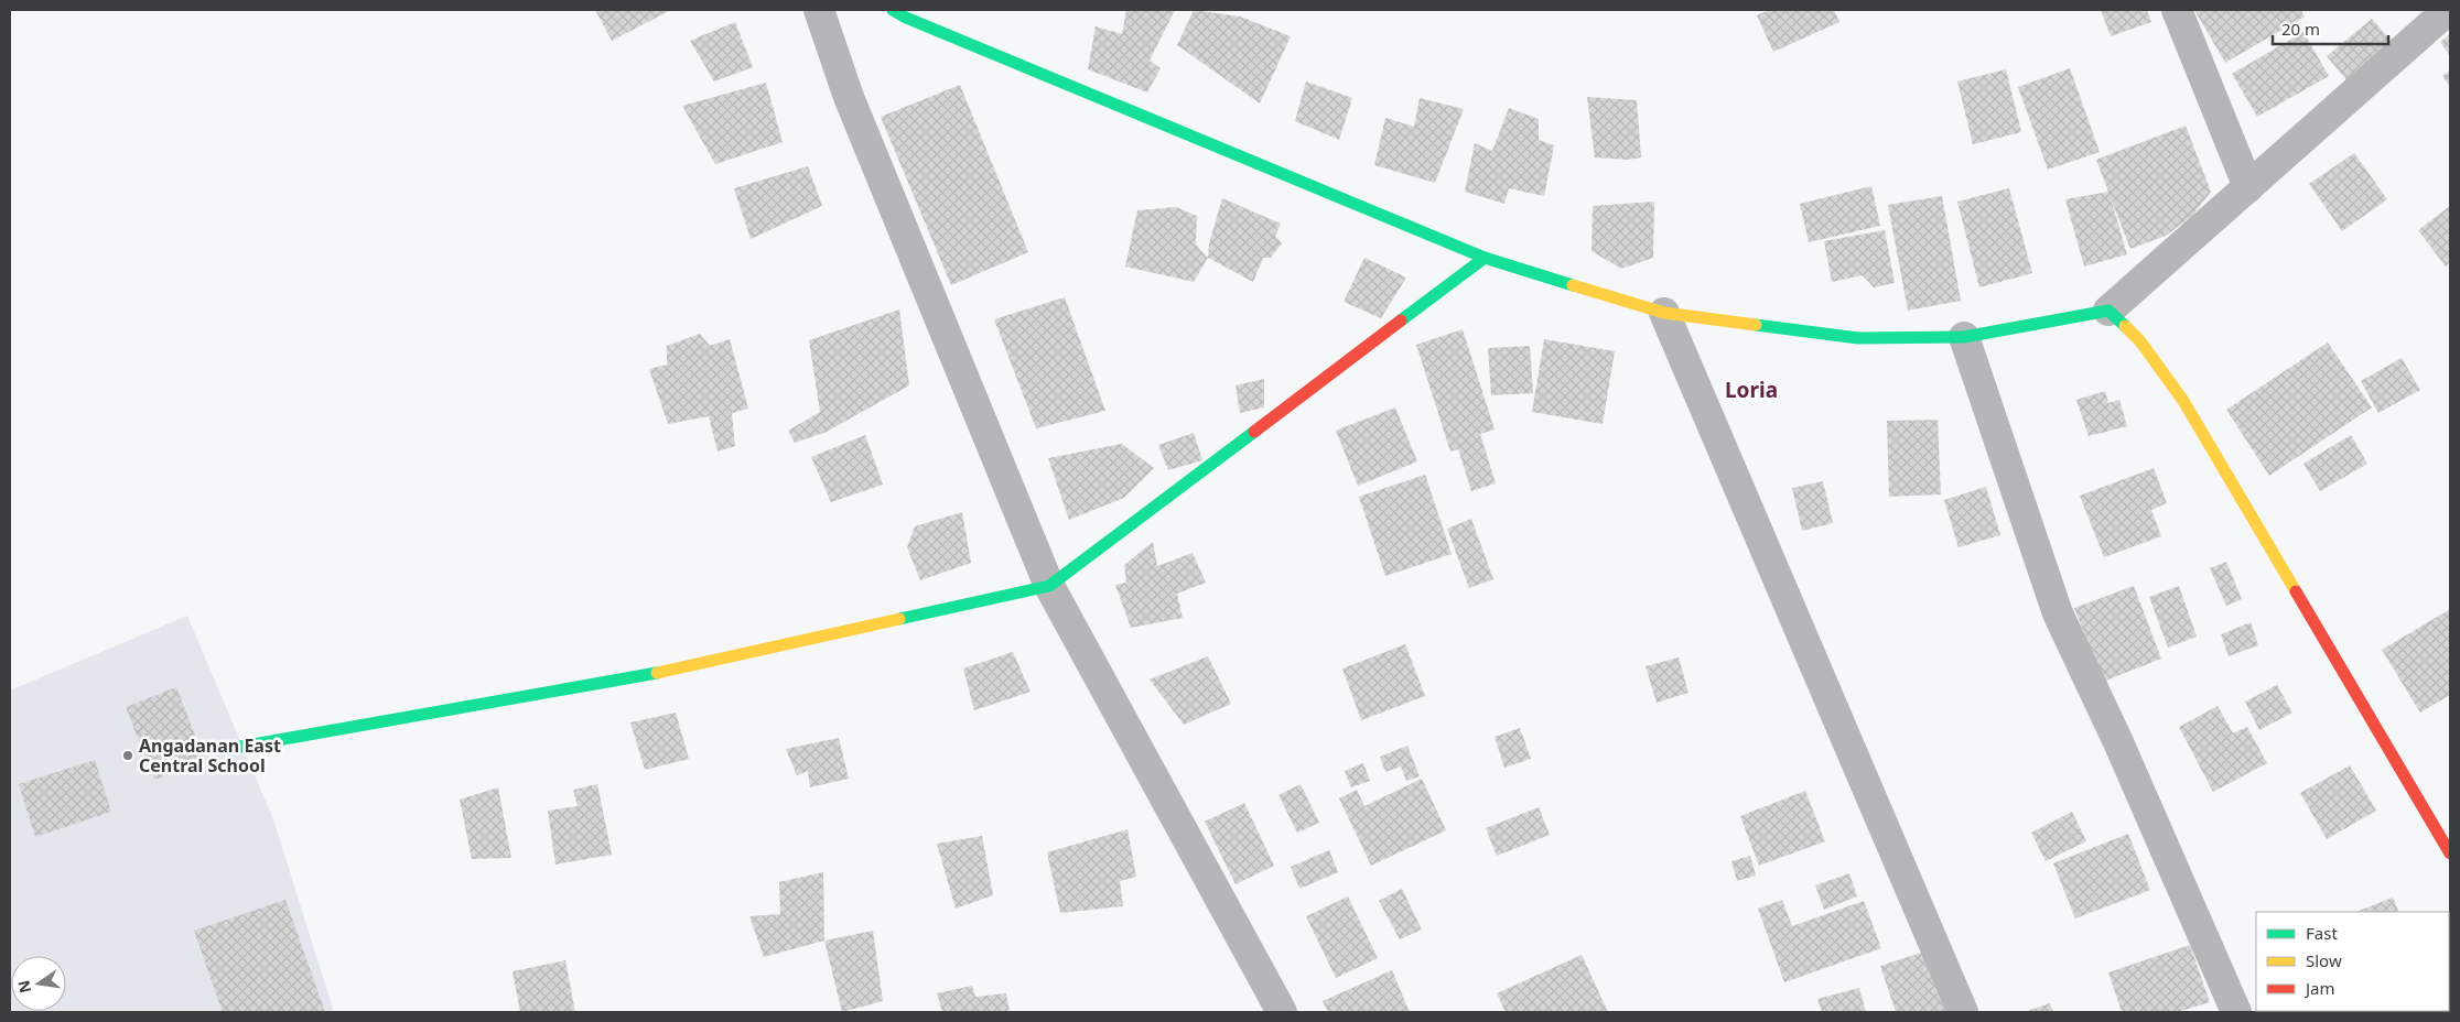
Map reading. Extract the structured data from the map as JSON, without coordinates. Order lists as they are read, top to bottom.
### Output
{
  "districts": ["Loria"],
  "places": ["Angadanan East Central School"],
  "legend": ["Fast", "Slow", "Jam"],
  "scale_bar": "20 m",
  "north": "left"
}
